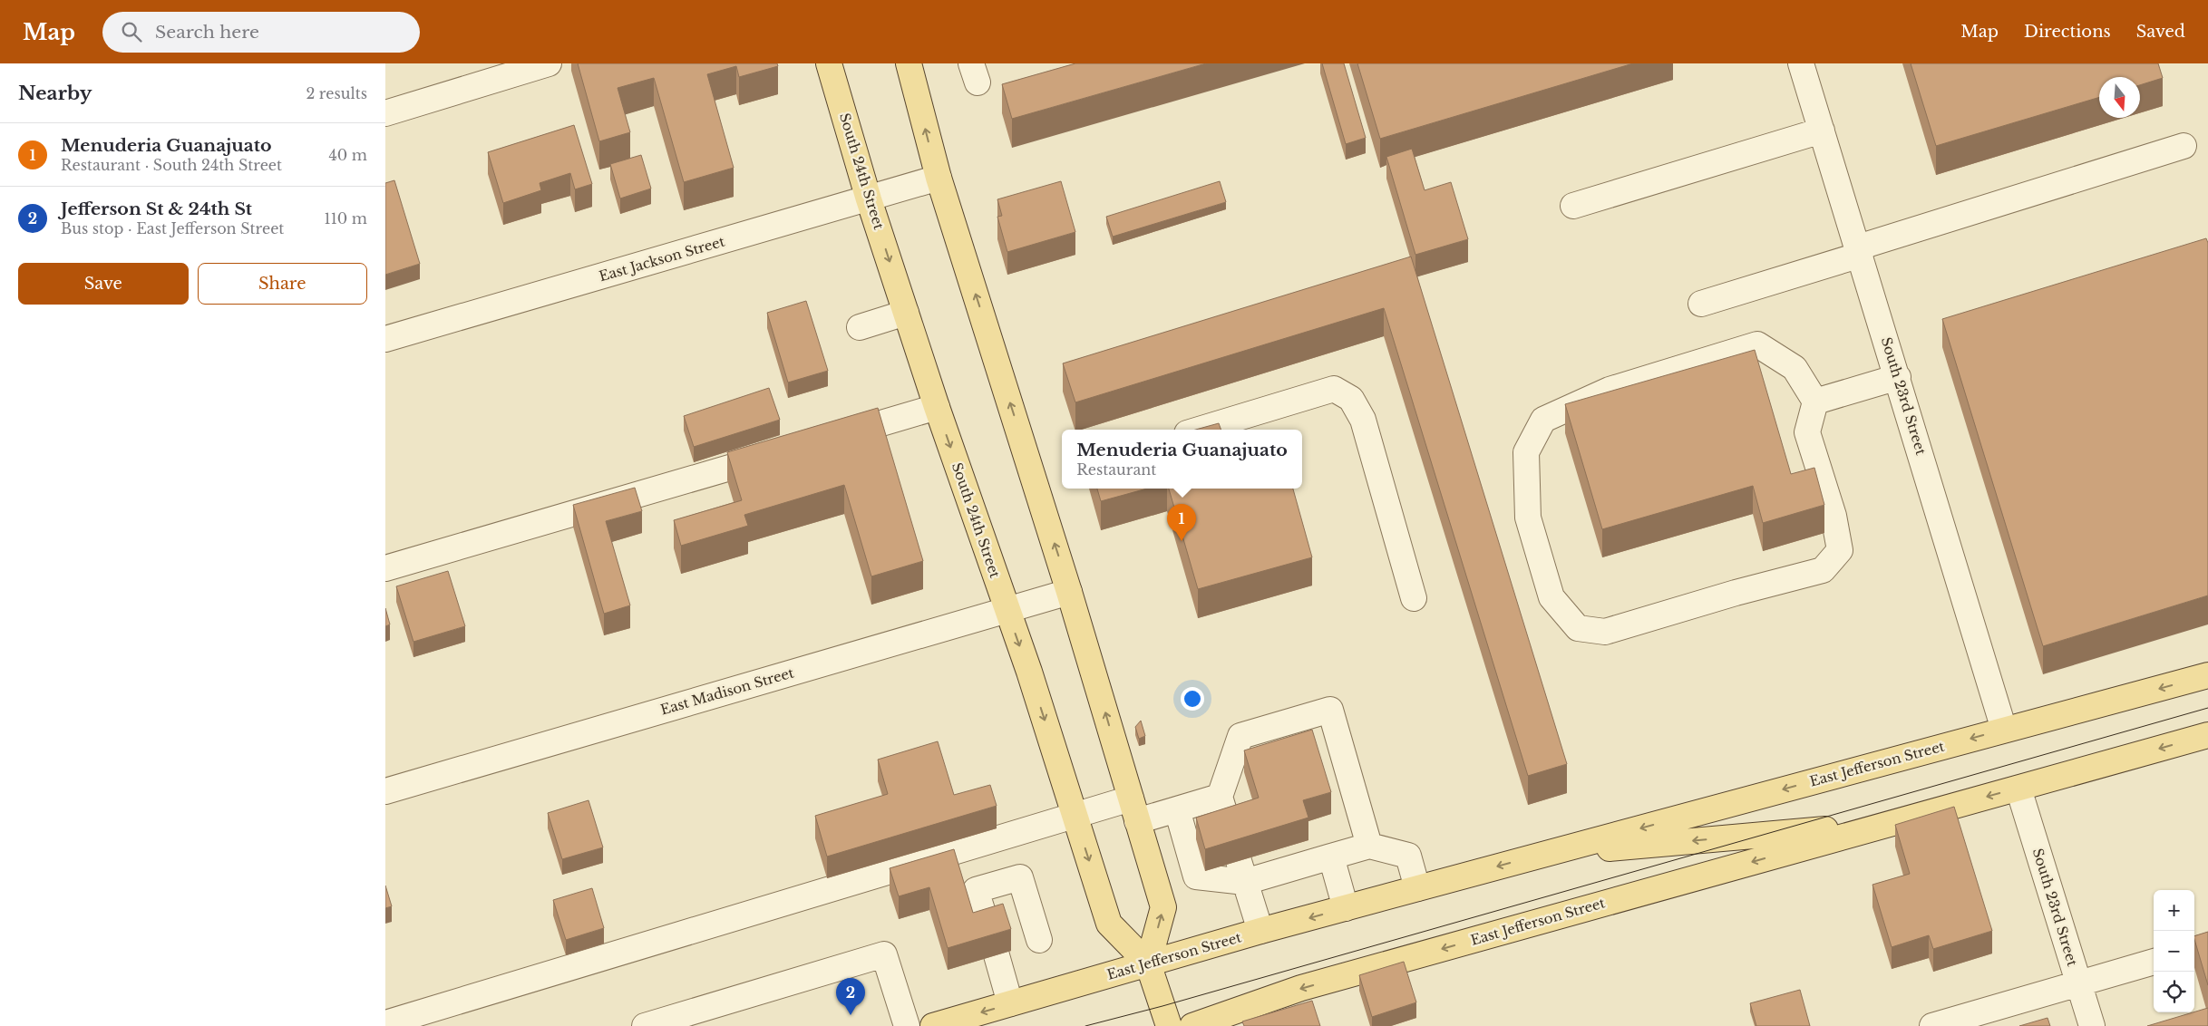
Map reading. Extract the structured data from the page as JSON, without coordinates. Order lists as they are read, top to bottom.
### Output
{
  "streets": {
    "main road": ["South 24th Street", "East Jefferson Street"],
    "street": ["East Jackson Street", "South 23rd Street", "East Madison Street"]
  },
  "crossings": [
    ["South 24th Street", "East Jackson Street"],
    ["South 24th Street", "East Madison Street"],
    ["South 24th Street", "East Jefferson Street"],
    ["South 23rd Street", "East Jefferson Street"]
  ],
  "one_way": ["East Jefferson Street"],
  "north": "bottom",
  "page": {
    "header": "Map",
    "search": "Search here",
    "nav": ["Map", "Directions", "Saved"],
    "heading": ["Nearby", "2 results"],
    "list": [
      {
        "mark": "1",
        "name": "Menuderia Guanajuato",
        "note": "Restaurant · South 24th Street",
        "value": "40 m"
      },
      {
        "mark": "2",
        "name": "Jefferson St & 24th St",
        "note": "Bus stop · East Jefferson Street",
        "value": "110 m"
      }
    ],
    "buttons": ["Save", "Share"],
    "popup": ["Menuderia Guanajuato", "Restaurant"],
    "pins": ["1", "2"],
    "map_buttons": ["+", "−"]
  }
}
